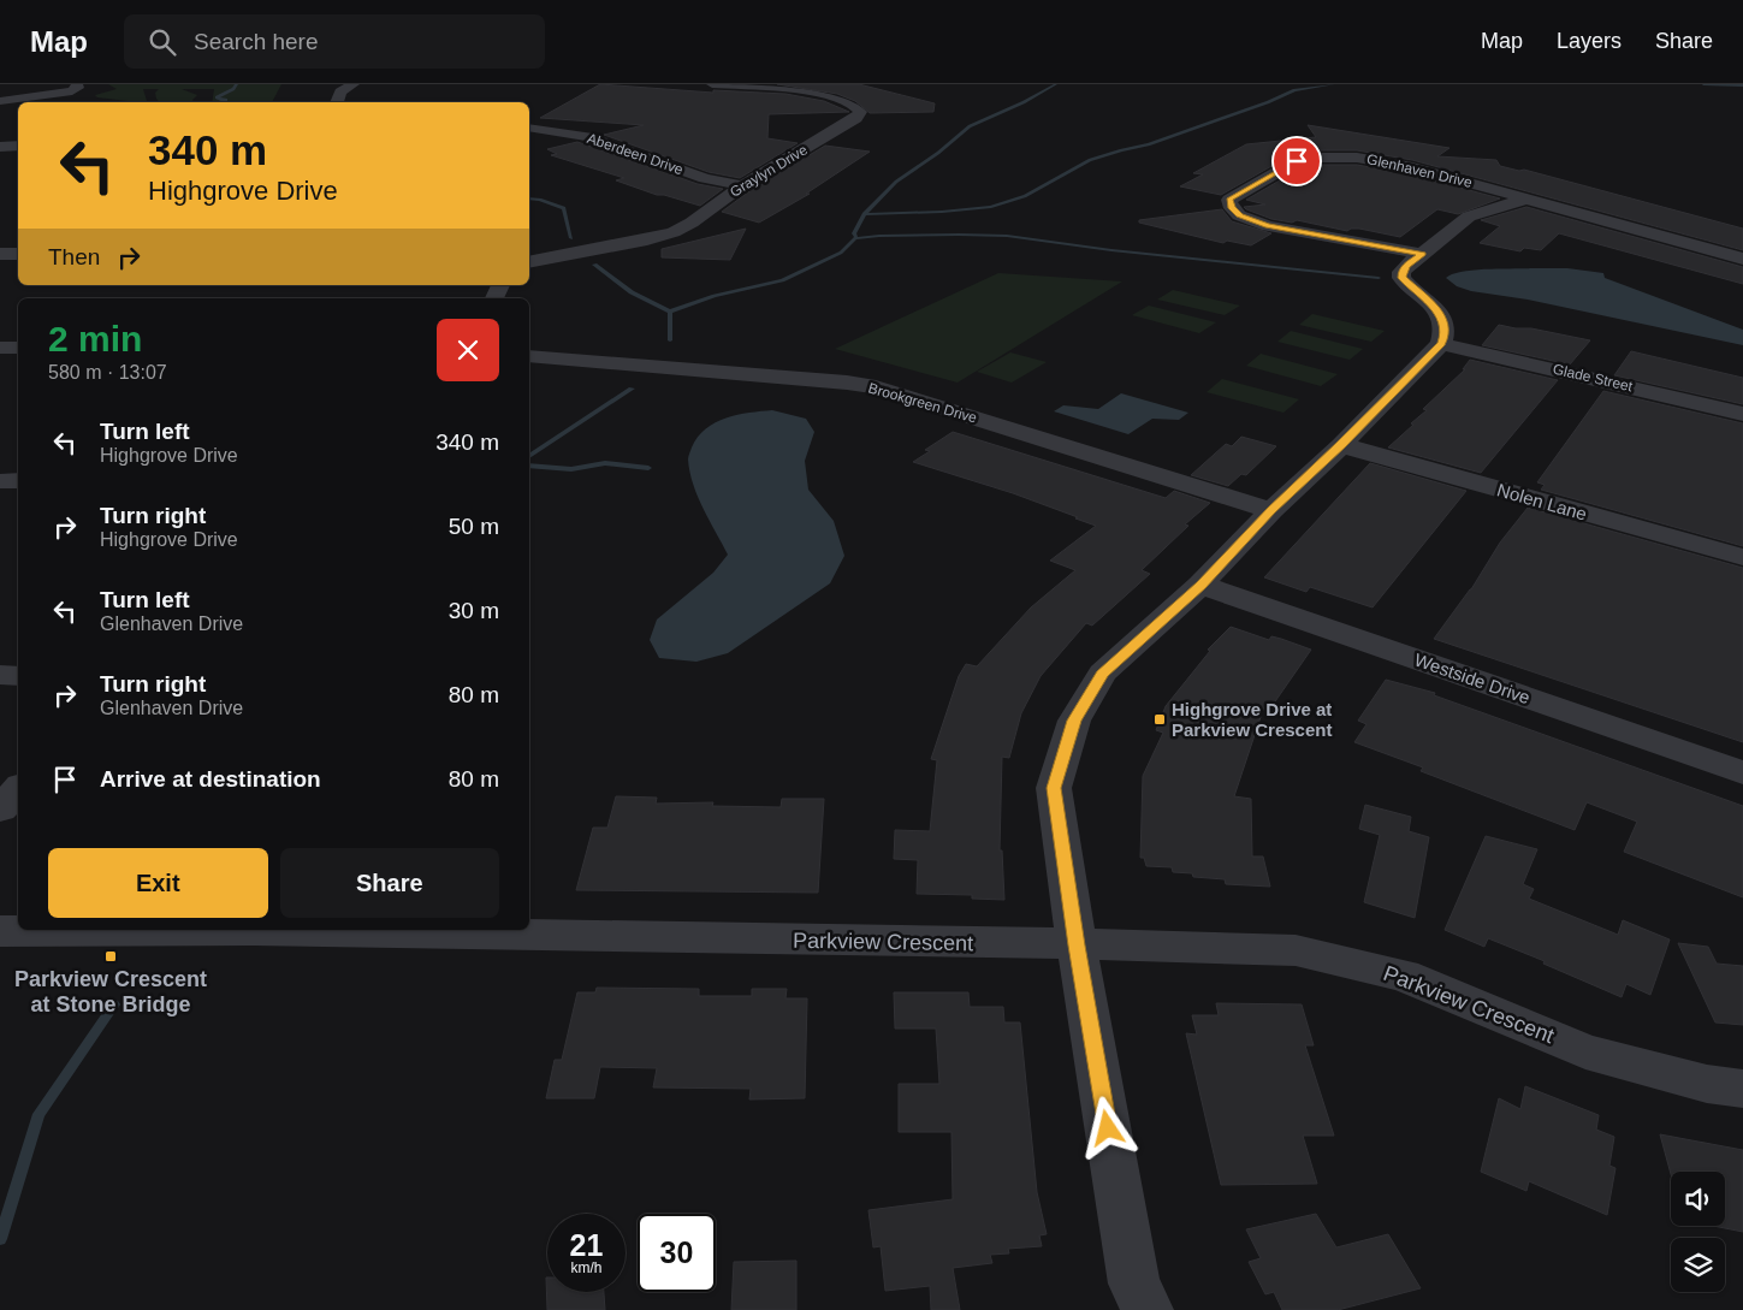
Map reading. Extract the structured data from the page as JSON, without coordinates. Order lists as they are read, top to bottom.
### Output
{
  "streets": {
    "street": [
      "Aberdeen Drive",
      "Graylyn Drive",
      "Glenhaven Drive",
      "Glade Street",
      "Brookgreen Drive",
      "Nolen Lane",
      "Westside Drive",
      "Parkview Crescent"
    ]
  },
  "crossings": [
    ["Aberdeen Drive", "Graylyn Drive"]
  ],
  "places": {
    "transit": ["Highgrove Drive at Parkview Crescent", "Parkview Crescent at Stone Bridge"]
  },
  "page": {
    "header": "Map",
    "search": "Search here",
    "nav": ["Map", "Layers", "Share"],
    "turn": ["340 m", "Highgrove Drive"],
    "then": "Then",
    "heading": ["2 min", "580 m · 13:07"],
    "list": [
      {
        "name": "Turn left",
        "note": "Highgrove Drive",
        "value": "340 m"
      },
      {
        "name": "Turn right",
        "note": "Highgrove Drive",
        "value": "50 m"
      },
      {
        "name": "Turn left",
        "note": "Glenhaven Drive",
        "value": "30 m"
      },
      {
        "name": "Turn right",
        "note": "Glenhaven Drive",
        "value": "80 m"
      },
      {
        "name": "Arrive at destination",
        "value": "80 m"
      }
    ],
    "buttons": ["Exit", "Share"],
    "speed": "21 km/h",
    "limit": "30"
  }
}
